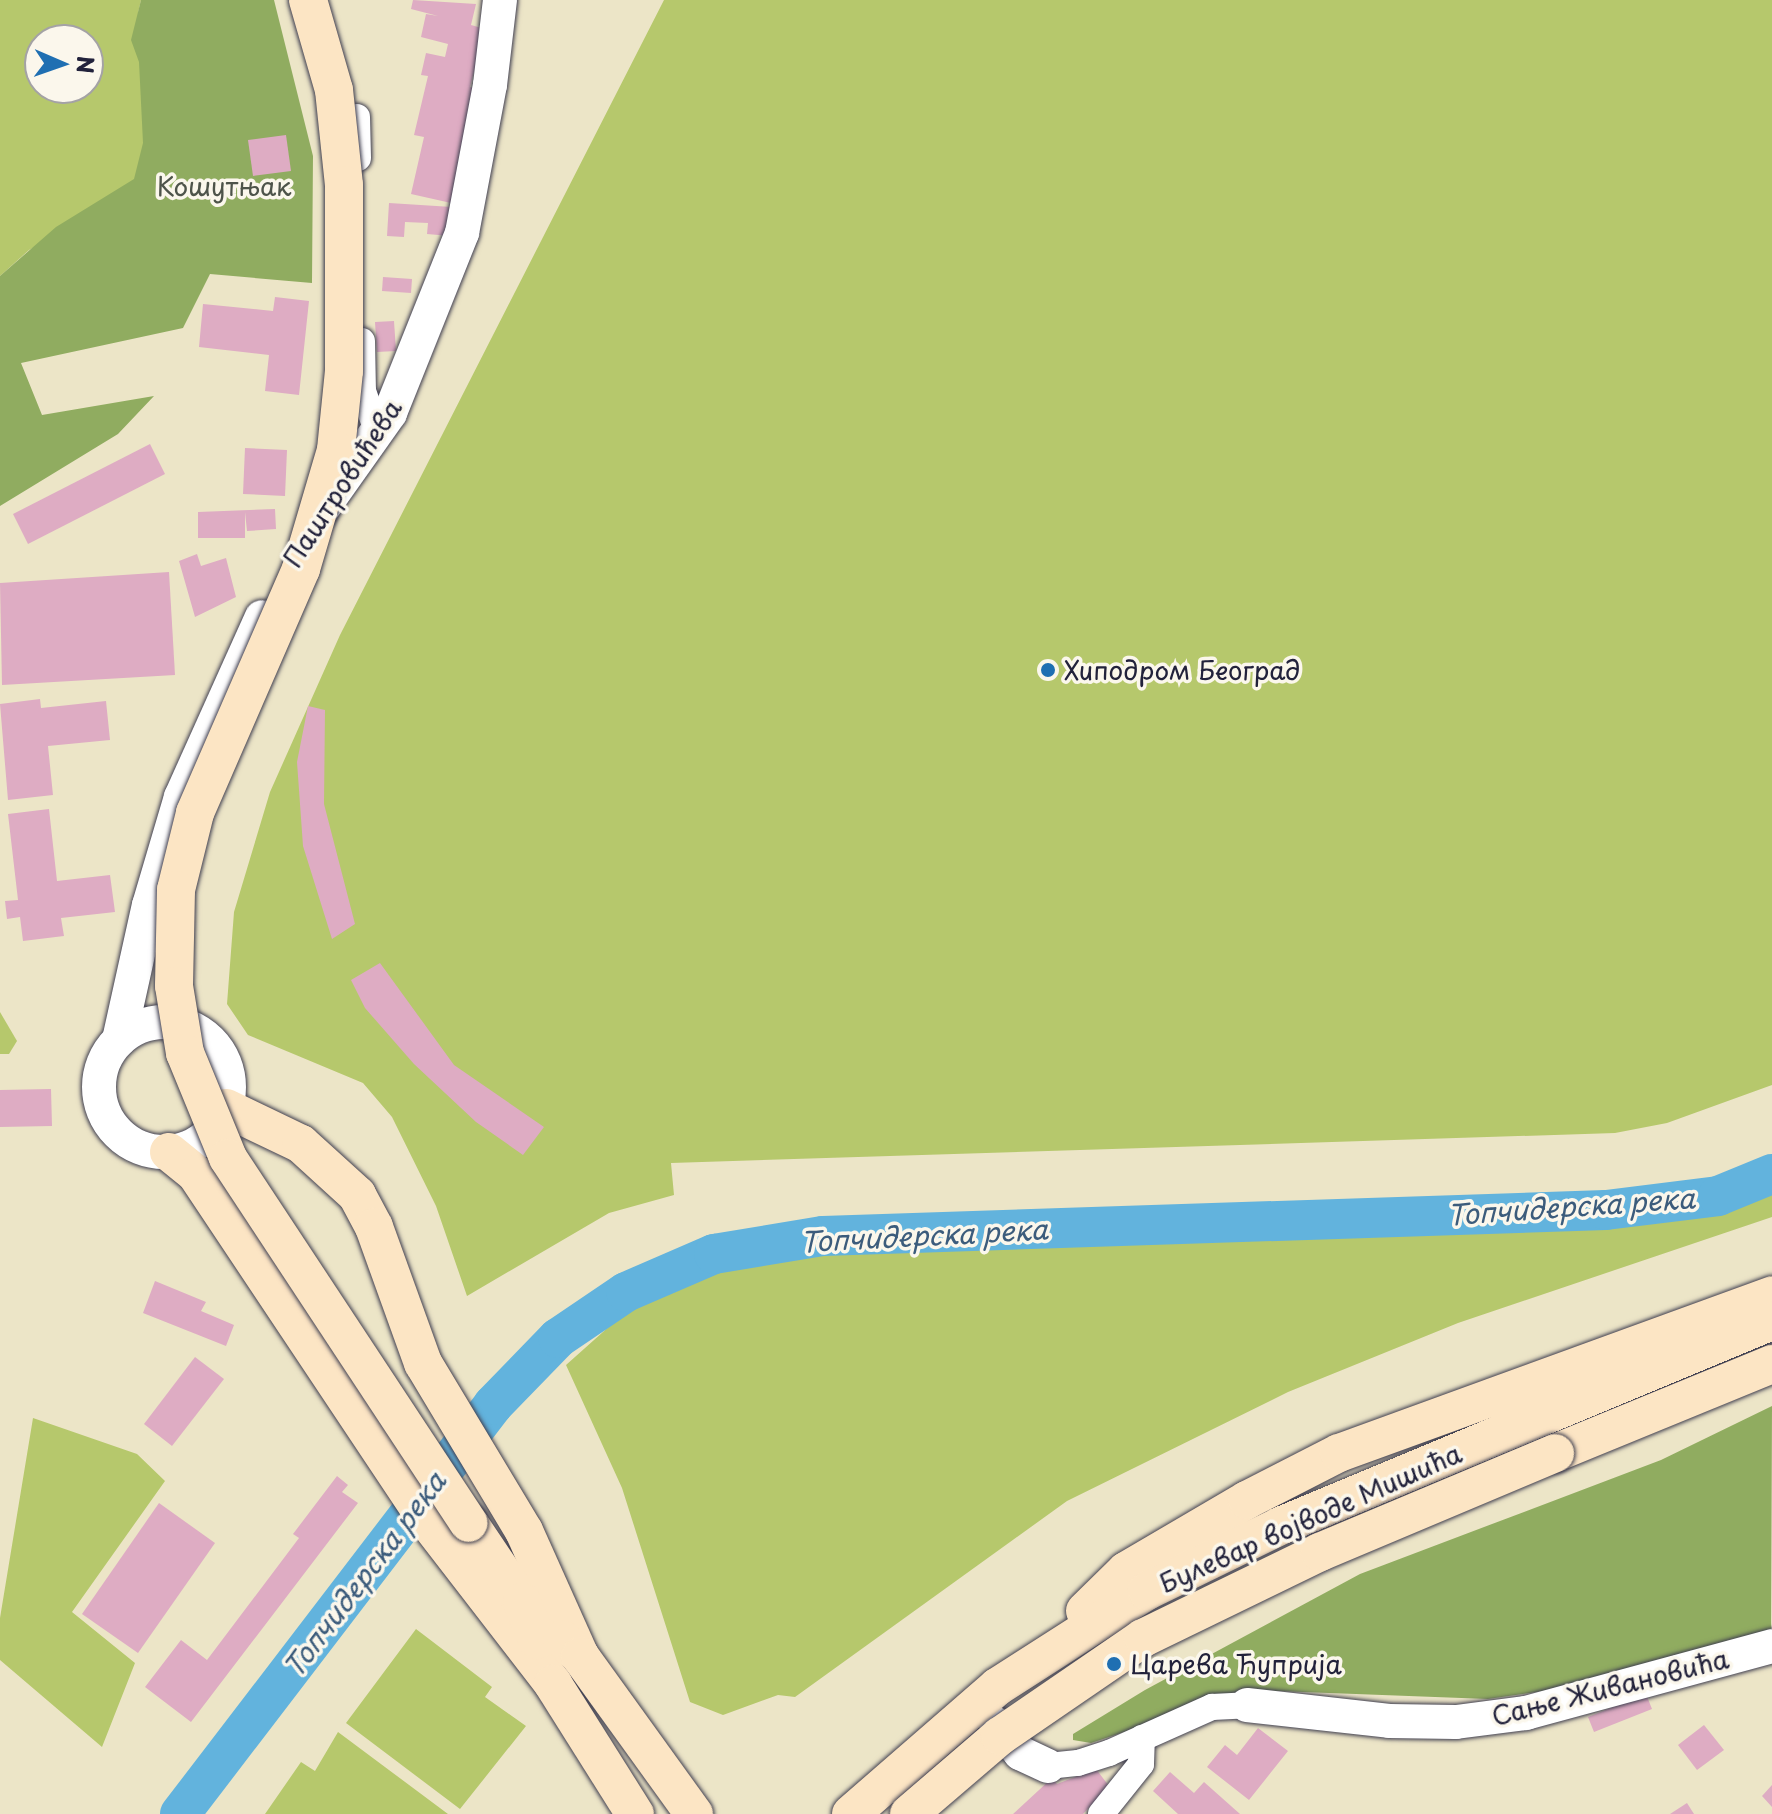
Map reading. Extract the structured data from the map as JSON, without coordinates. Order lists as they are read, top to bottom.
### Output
{
  "streets": {
    "main road": ["Булевар војводе Мишића"],
    "street": ["Паштровићева", "Сање Живановића"]
  },
  "water": ["Топчидерска река"],
  "parks": ["Кошутњак"],
  "places": ["Хиподром Београд", "Царева Ћуприја"],
  "north": "right"
}
